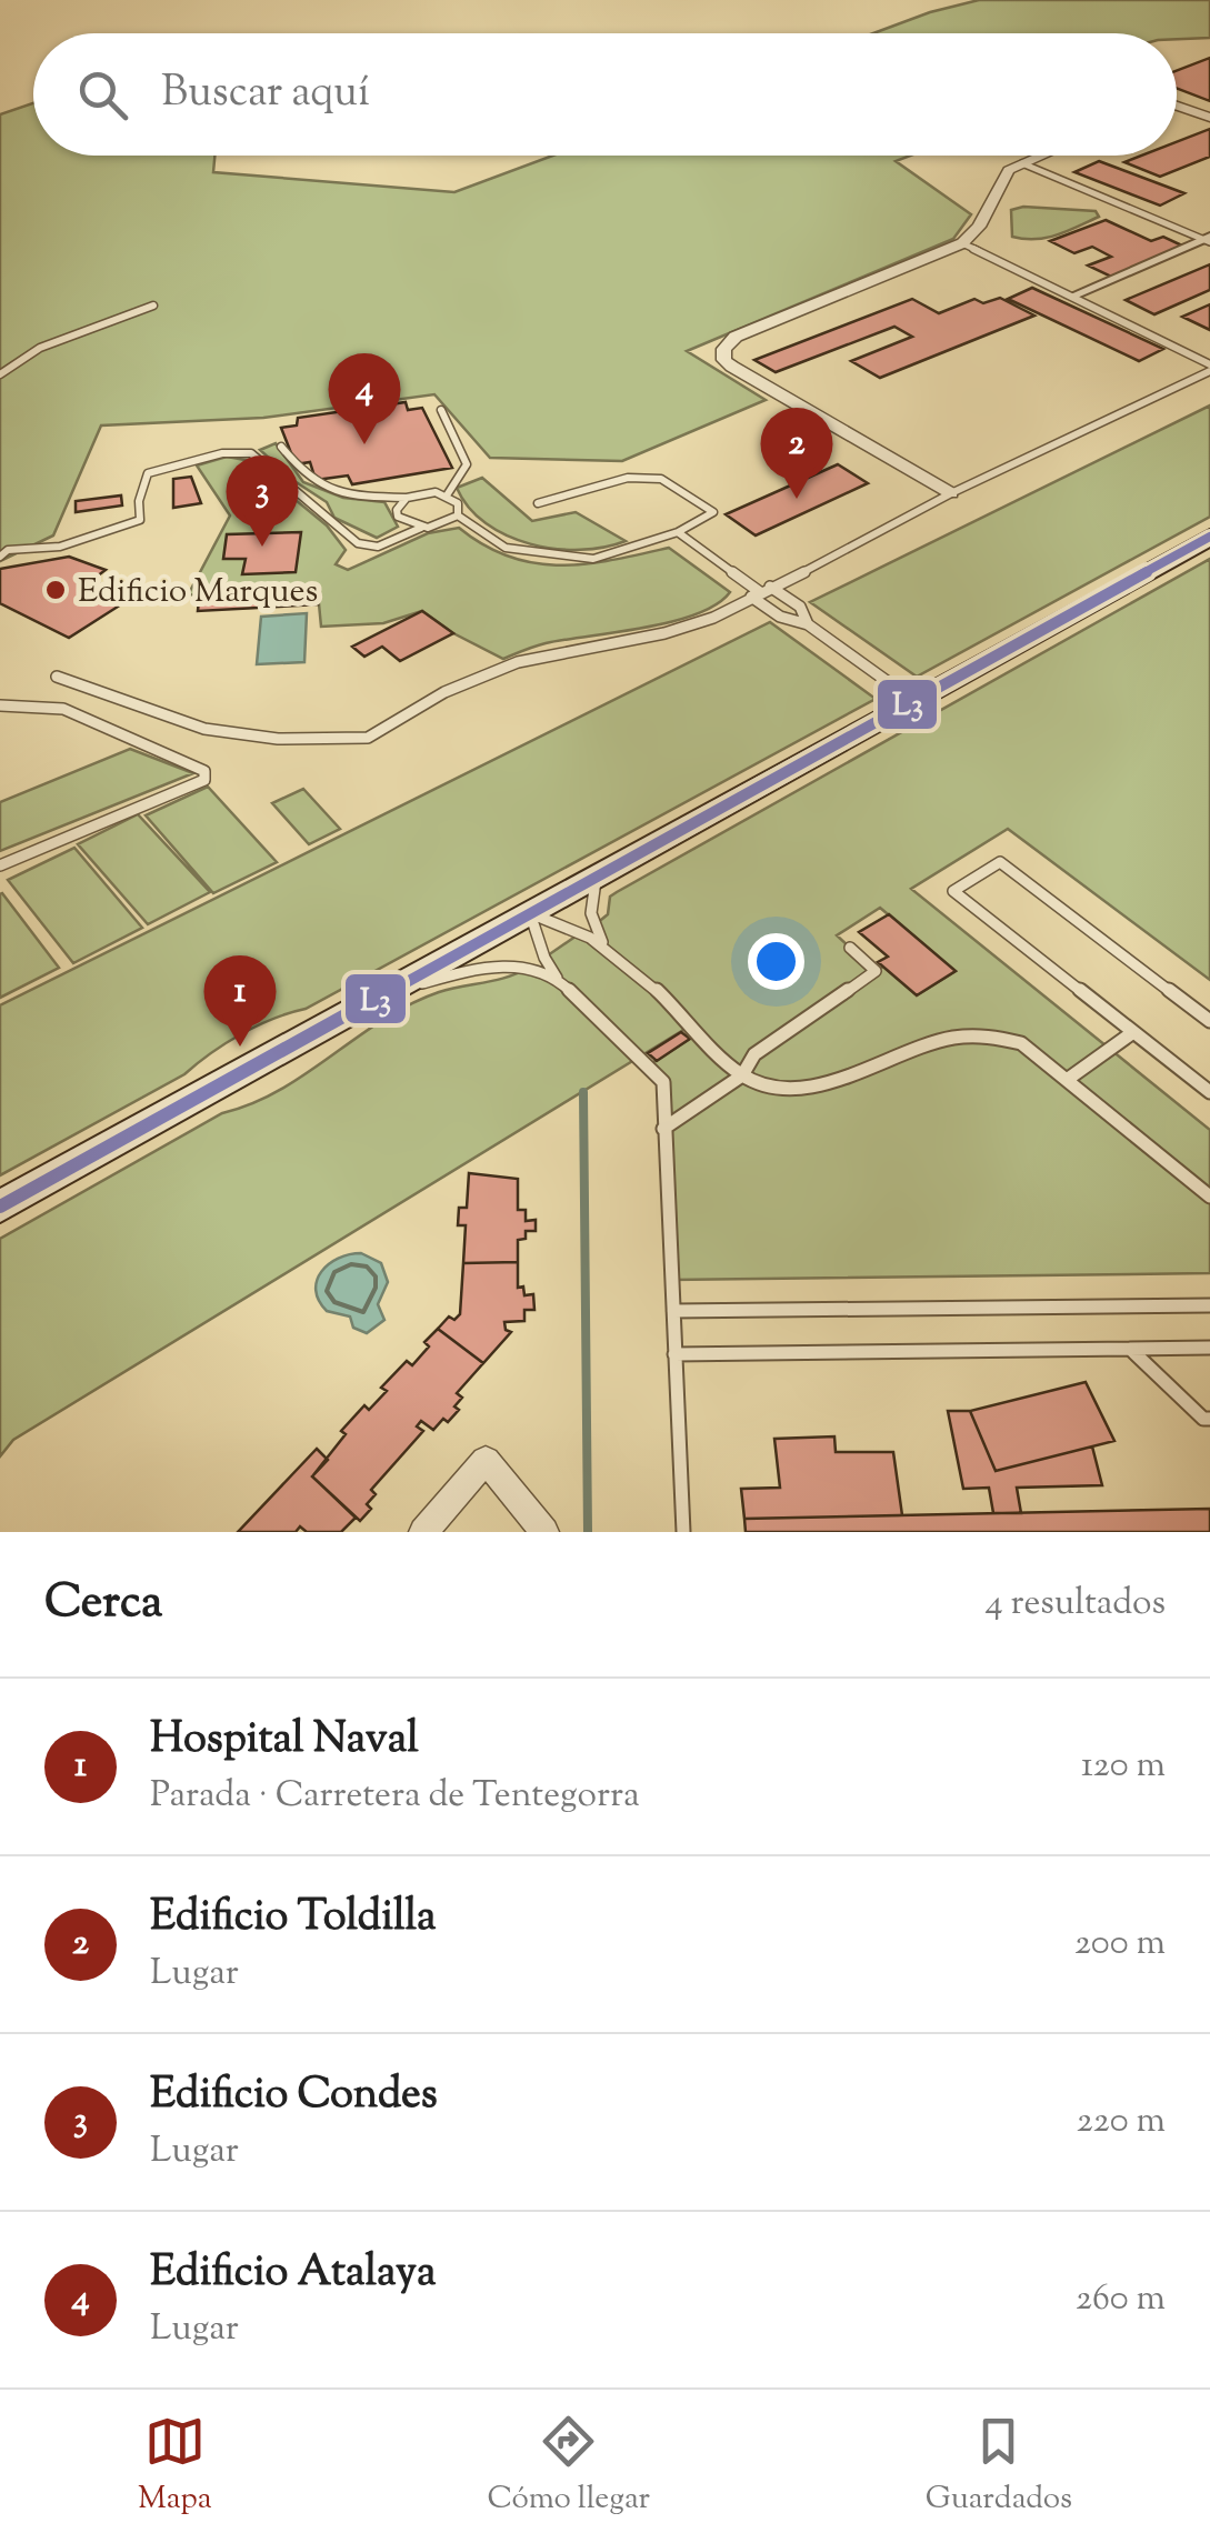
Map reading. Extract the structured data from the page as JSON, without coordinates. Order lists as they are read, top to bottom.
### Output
{
  "places": ["Edificio Marques"],
  "lines": ["transit line L3"],
  "page": {
    "search": "Buscar aquí",
    "pins": [
      "4",
      "2",
      "3",
      "1"
    ],
    "heading": ["Cerca", "4 resultados"],
    "list": [
      {
        "mark": "1",
        "name": "Hospital Naval",
        "note": "Parada · Carretera de Tentegorra",
        "value": "120 m"
      },
      {
        "mark": "2",
        "name": "Edificio Toldilla",
        "note": "Lugar",
        "value": "200 m"
      },
      {
        "mark": "3",
        "name": "Edificio Condes",
        "note": "Lugar",
        "value": "220 m"
      },
      {
        "mark": "4",
        "name": "Edificio Atalaya",
        "note": "Lugar",
        "value": "260 m"
      }
    ],
    "nav": ["Mapa", "Cómo llegar", "Guardados"]
  }
}
